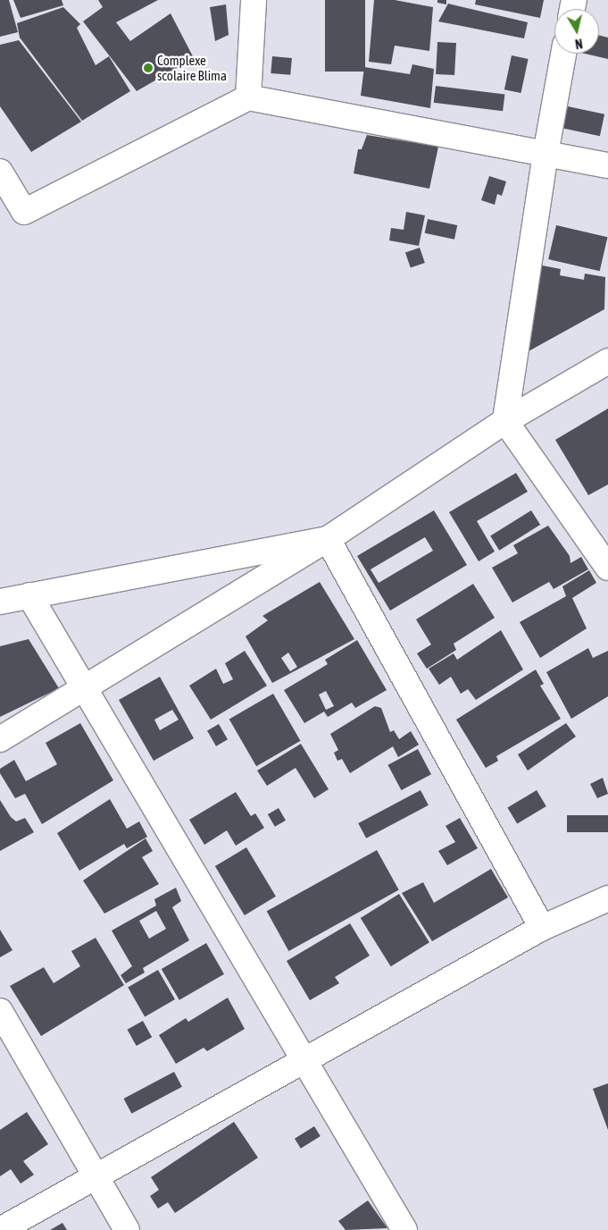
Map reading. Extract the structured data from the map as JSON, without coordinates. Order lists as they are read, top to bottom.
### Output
{
  "places": ["Complexe scolaire Blima"],
  "north": "bottom"
}
